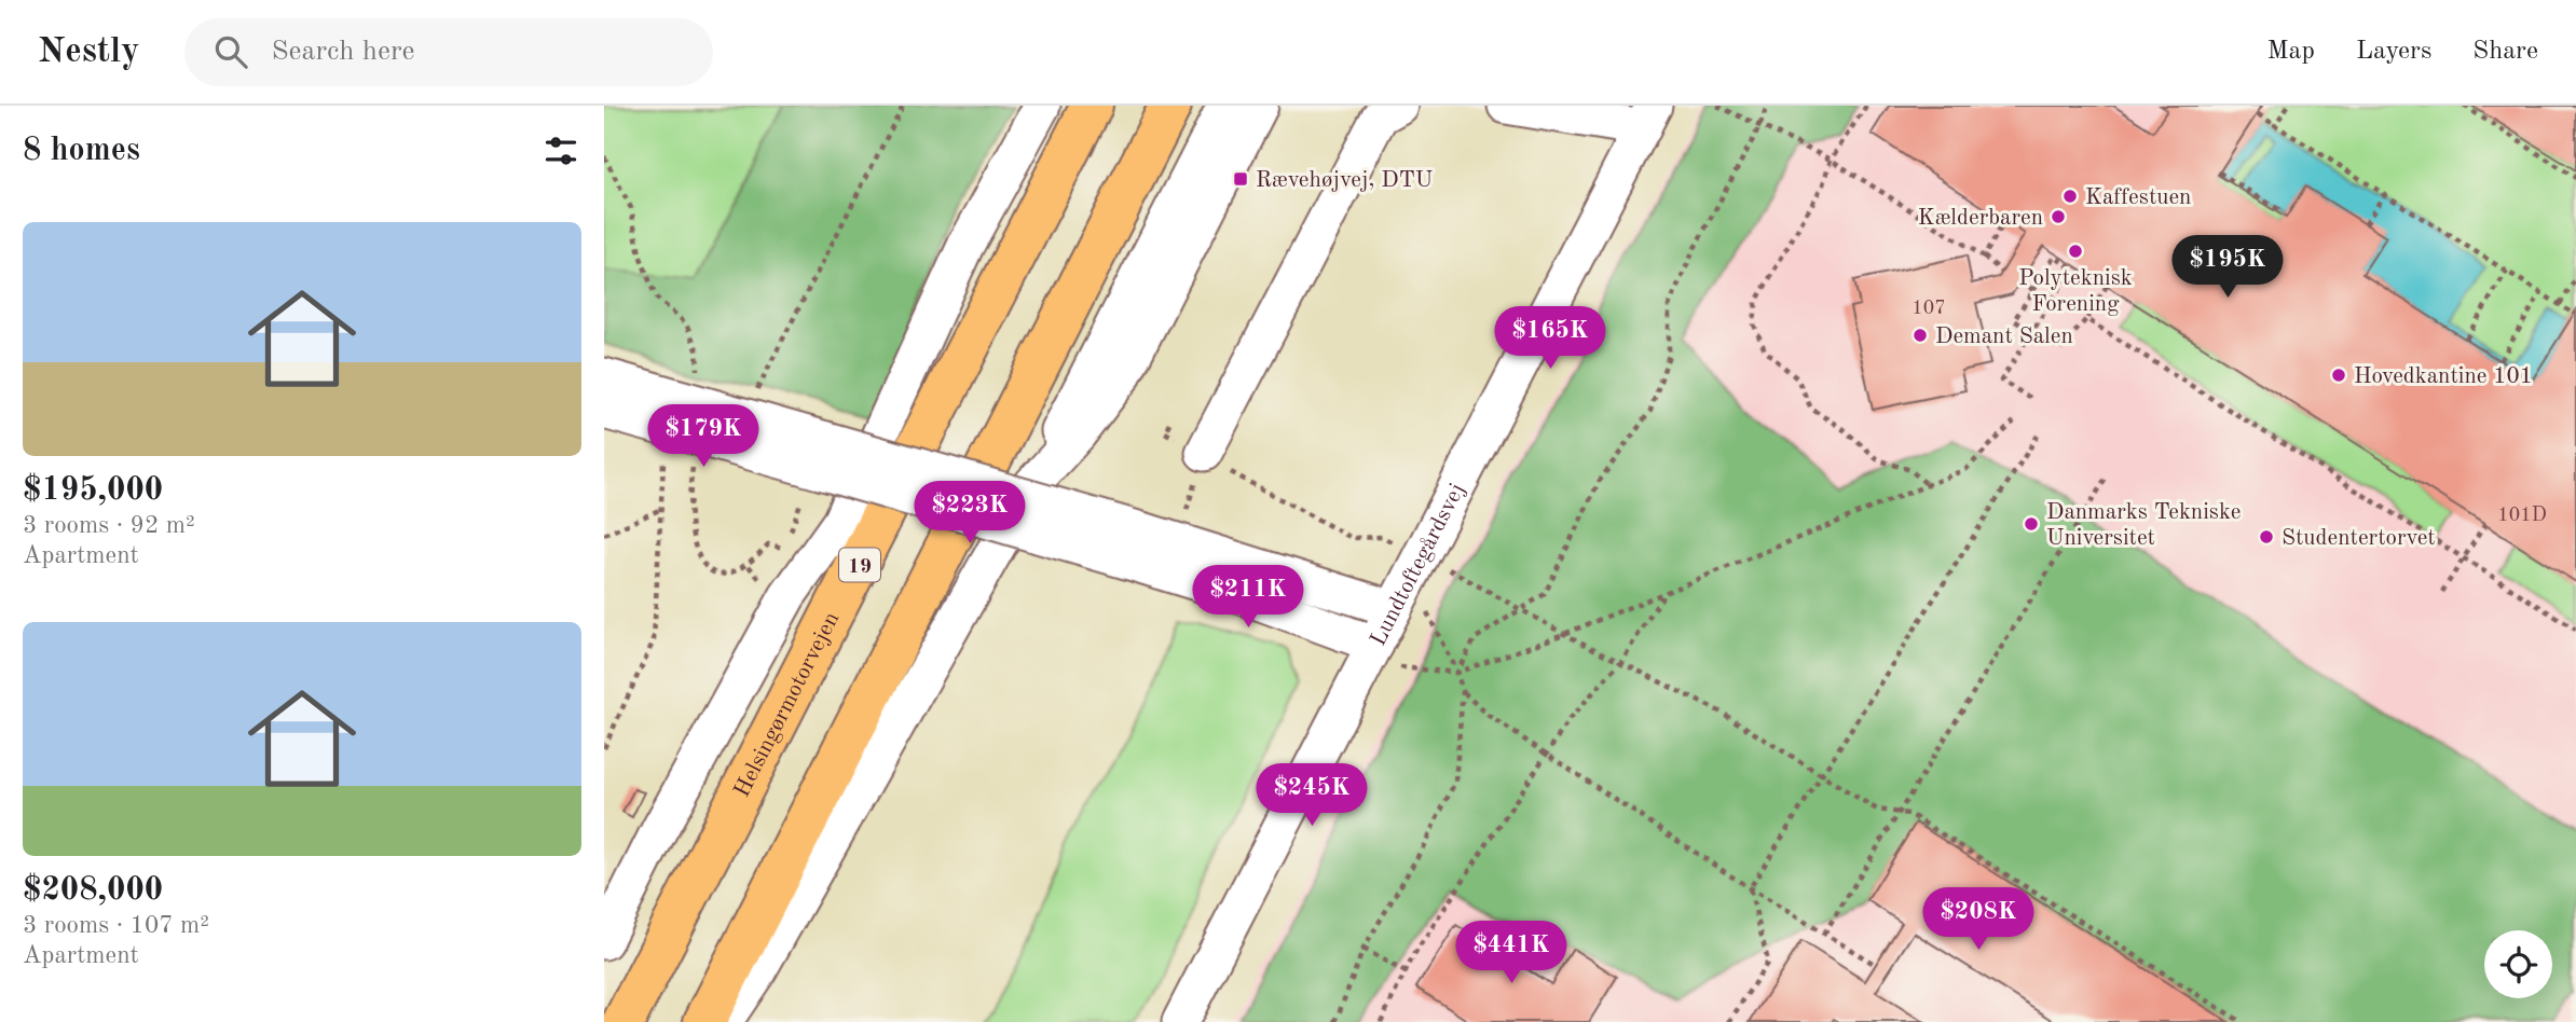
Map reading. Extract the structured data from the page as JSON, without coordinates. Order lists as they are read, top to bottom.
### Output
{
  "streets": {
    "highway": ["19", "Helsingørmotorvejen"],
    "street": ["Lundtoftegårdsvej"]
  },
  "places": {
    "transit": ["Rævehøjvej, DTU"],
    "other": [
      "Kaffestuen",
      "Kælderbaren",
      "Polyteknisk Forening",
      "Demant Salen",
      "Hovedkantine 101",
      "Danmarks Tekniske Universitet",
      "Studentertorvet"
    ]
  },
  "house_numbers": ["107", "101D"],
  "page": {
    "header": "Nestly",
    "search": "Search here",
    "nav": ["Map", "Layers", "Share"],
    "heading": "8 homes",
    "list": [
      {
        "name": "$195,000",
        "note": "3 rooms · 92 m² · Apartment"
      },
      {
        "name": "$208,000",
        "note": "3 rooms · 107 m² · Apartment"
      }
    ],
    "price": [
      "$195K",
      "$165K",
      "$179K",
      "$223K",
      "$211K",
      "$245K",
      "$208K",
      "$441K"
    ]
  }
}
